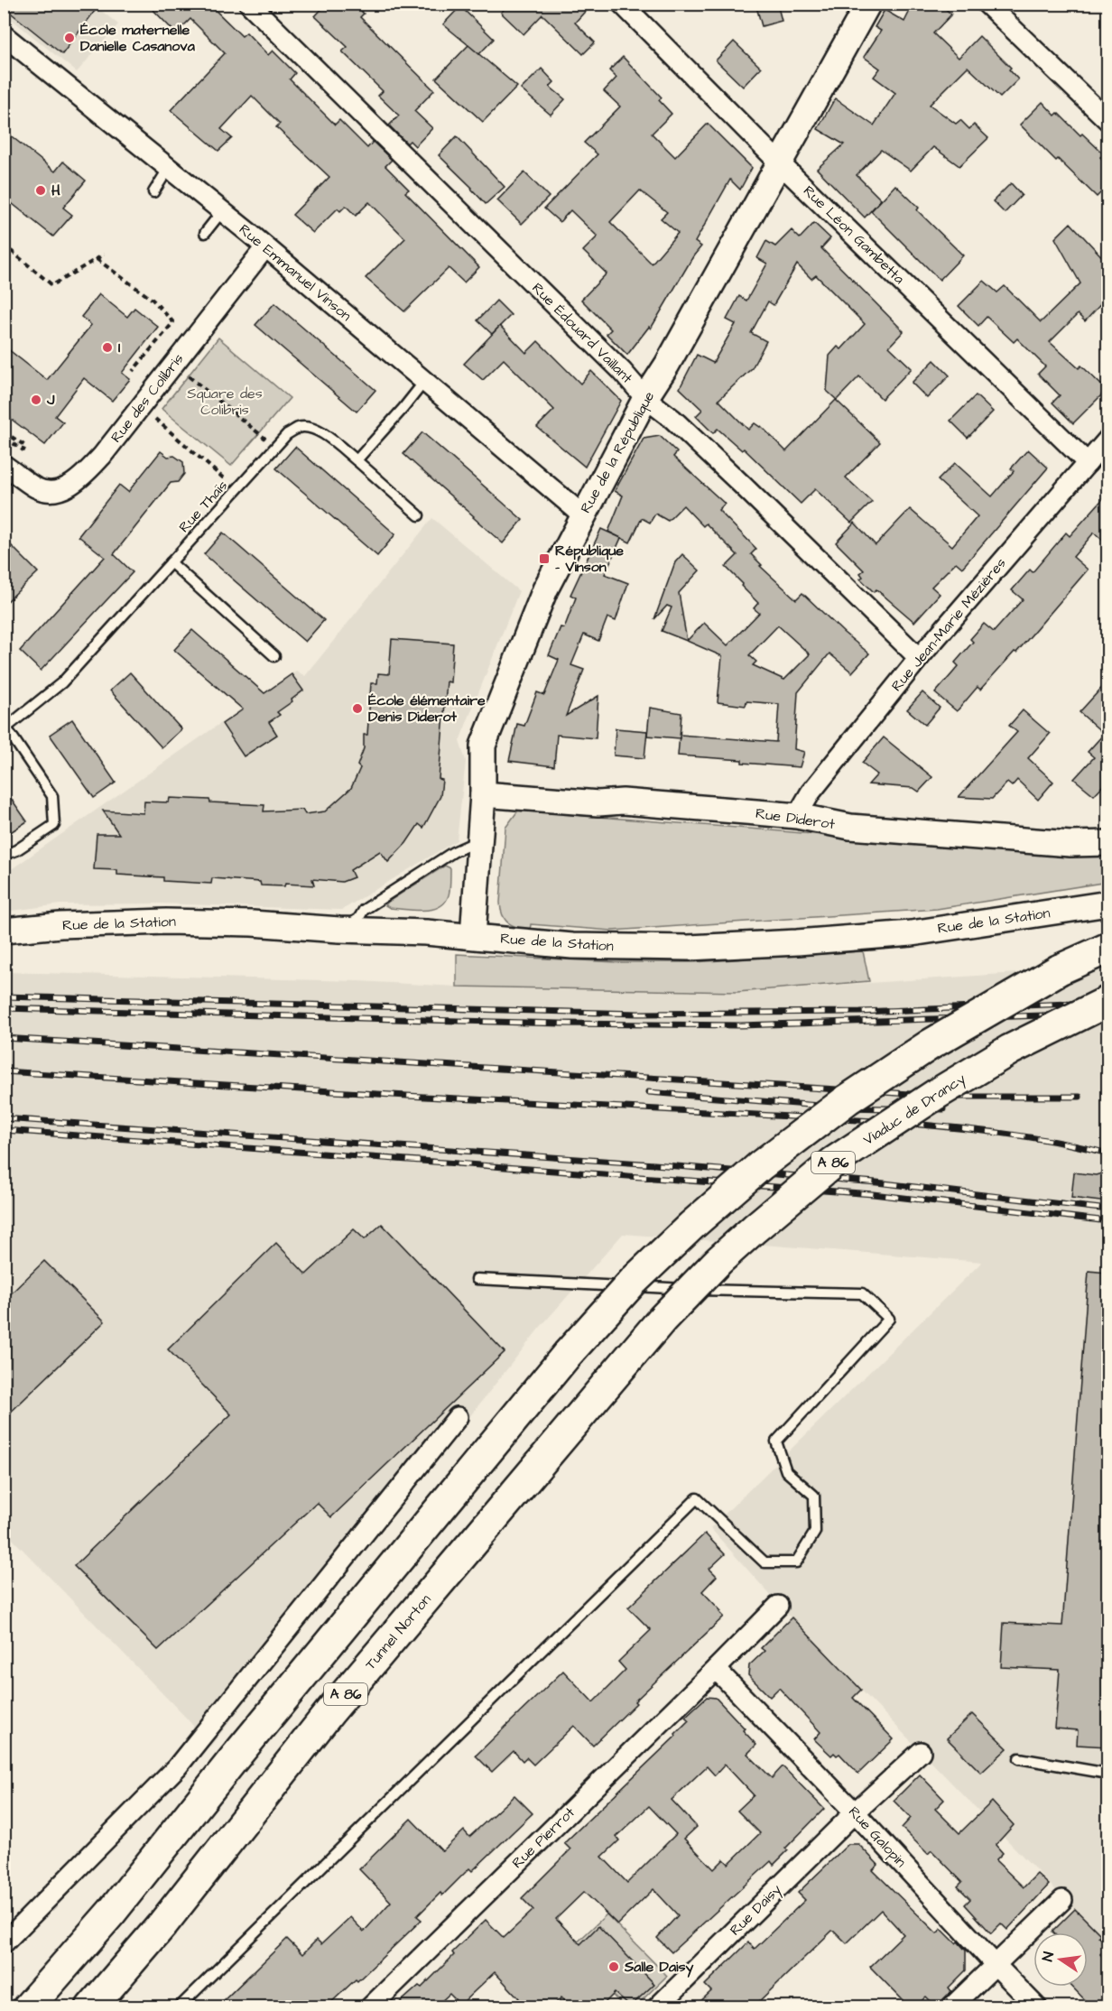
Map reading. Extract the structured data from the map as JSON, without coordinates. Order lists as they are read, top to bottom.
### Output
{
  "streets": {
    "highway": ["Viaduc de Drancy", "A 86", "Tunnel Norton"],
    "street": [
      "Rue Léon Gambetta",
      "Rue Emmanuel Vinson",
      "Rue Édouard Vaillant",
      "Rue des Colibris",
      "Rue de la République",
      "Rue Jean-Marie Mézières",
      "Rue Diderot",
      "Rue de la Station",
      "Rue Galopin",
      "Rue Pierrot",
      "Rue Daisy"
    ],
    "lane": ["Rue Thaïs"]
  },
  "crossings": [
    ["Rue Léon Gambetta", "Rue de la République"],
    ["Rue Léon Gambetta", "Rue Jean-Marie Mézières"],
    ["Rue Emmanuel Vinson", "Rue des Colibris"],
    ["Rue Emmanuel Vinson", "Rue de la République"],
    ["Rue Édouard Vaillant", "Rue de la République"],
    ["Rue Édouard Vaillant", "Rue Jean-Marie Mézières"],
    ["Rue de la République", "Rue Diderot"],
    ["Rue de la République", "Rue de la Station"],
    ["Rue Jean-Marie Mézières", "Rue Diderot"],
    ["Viaduc de Drancy", "Tunnel Norton"],
    ["Rue Galopin", "Rue Pierrot"],
    ["Rue Galopin", "Rue Daisy"]
  ],
  "parks": ["Square des Colibris"],
  "places": {
    "other": [
      "École maternelle Danielle Casanova",
      "H",
      "I",
      "J",
      "École élémentaire Denis Diderot",
      "Salle Daisy"
    ],
    "transit": ["République - Vinson"]
  },
  "north": "left"
}
